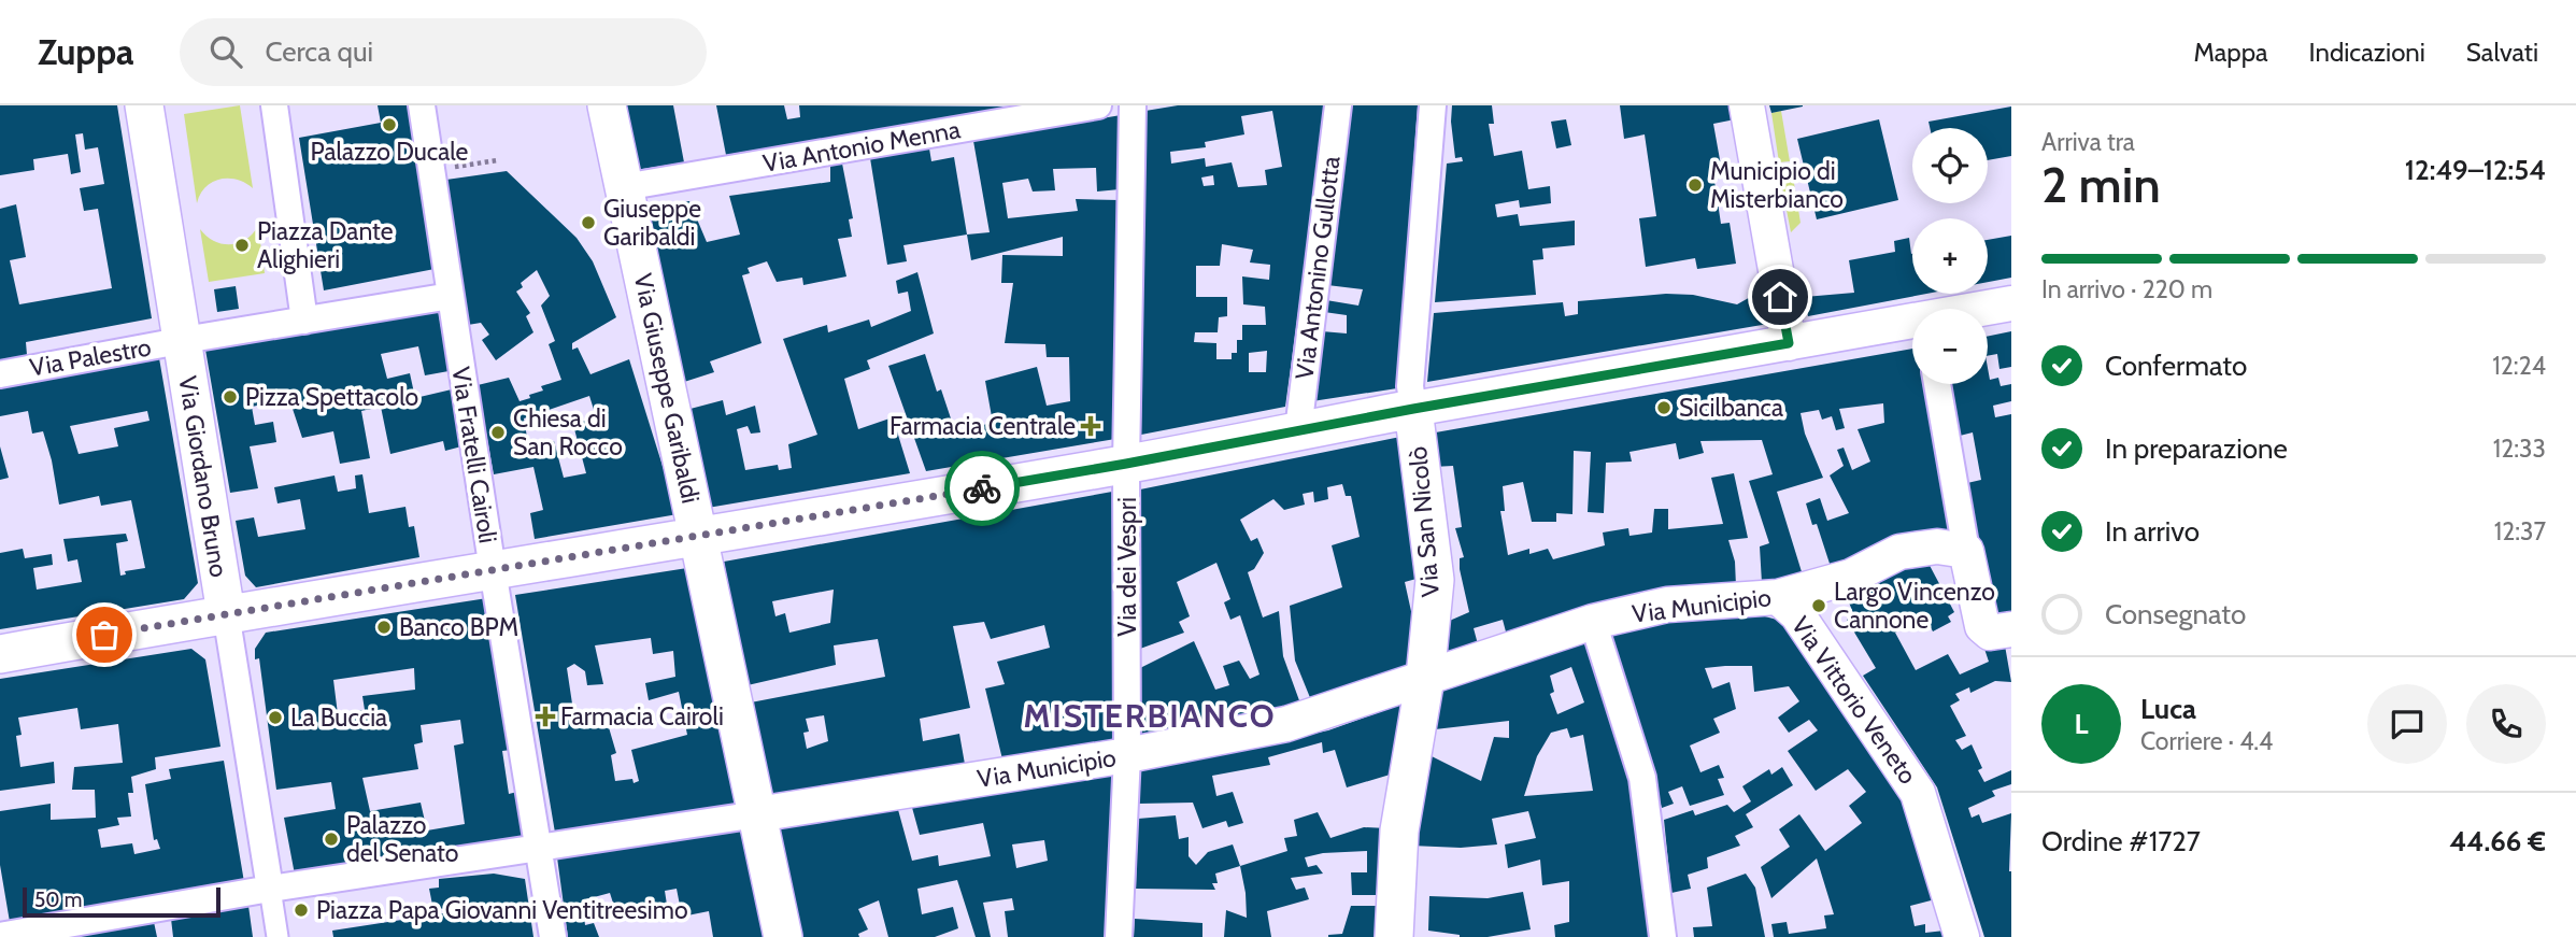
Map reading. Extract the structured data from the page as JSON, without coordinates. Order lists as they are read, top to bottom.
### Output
{
  "streets": {
    "main road": ["Via Giuseppe Garibaldi", "Via Giordano Bruno", "Via San Nicolò"],
    "street": [
      "Via Antonio Menna",
      "Via Antonino Gullotta",
      "Via Palestro",
      "Via Fratelli Cairoli",
      "Via dei Vespri",
      "Via Municipio",
      "Via Vittorio Veneto"
    ]
  },
  "crossings": [
    ["Via Antonio Menna", "Via Giuseppe Garibaldi"],
    ["Via Palestro", "Via Giordano Bruno"],
    ["Via Giuseppe Garibaldi", "Via Municipio"],
    ["Via Fratelli Cairoli", "Via Municipio"],
    ["Via Giordano Bruno", "Via Municipio"],
    ["Via San Nicolò", "Via Municipio"],
    ["Via dei Vespri", "Via Municipio"],
    ["Via Municipio", "Via Vittorio Veneto"]
  ],
  "districts": ["MISTERBIANCO"],
  "places": {
    "other": [
      "Palazzo Ducale",
      "Municipio di Misterbianco",
      "Giuseppe Garibaldi",
      "Piazza Dante Alighieri",
      "Pizza Spettacolo",
      "Sicilbanca",
      "Chiesa di San Rocco",
      "Largo Vincenzo Cannone",
      "Banco BPM",
      "La Buccia",
      "Palazzo del Senato",
      "Piazza Papa Giovanni Ventitreesimo"
    ],
    "health": ["Farmacia Centrale", "Farmacia Cairoli"]
  },
  "scale_bar": "50 m",
  "page": {
    "header": "Zuppa",
    "search": "Cerca qui",
    "nav": ["Mappa", "Indicazioni", "Salvati"],
    "heading": ["2 min", "Arriva tra", "12:49–12:54"],
    "panel": [
      "Luca",
      "Corriere · 4.4",
      "Ordine #1727",
      "44.66 €"
    ],
    "map_buttons": ["+", "−"],
    "bar": "In arrivo · 220 m",
    "list": [
      ["Confermato", "12:24"],
      ["In preparazione", "12:33"],
      ["In arrivo", "12:37"],
      "Consegnato"
    ],
    "round": "L",
    "scale": "50 m"
  }
}
